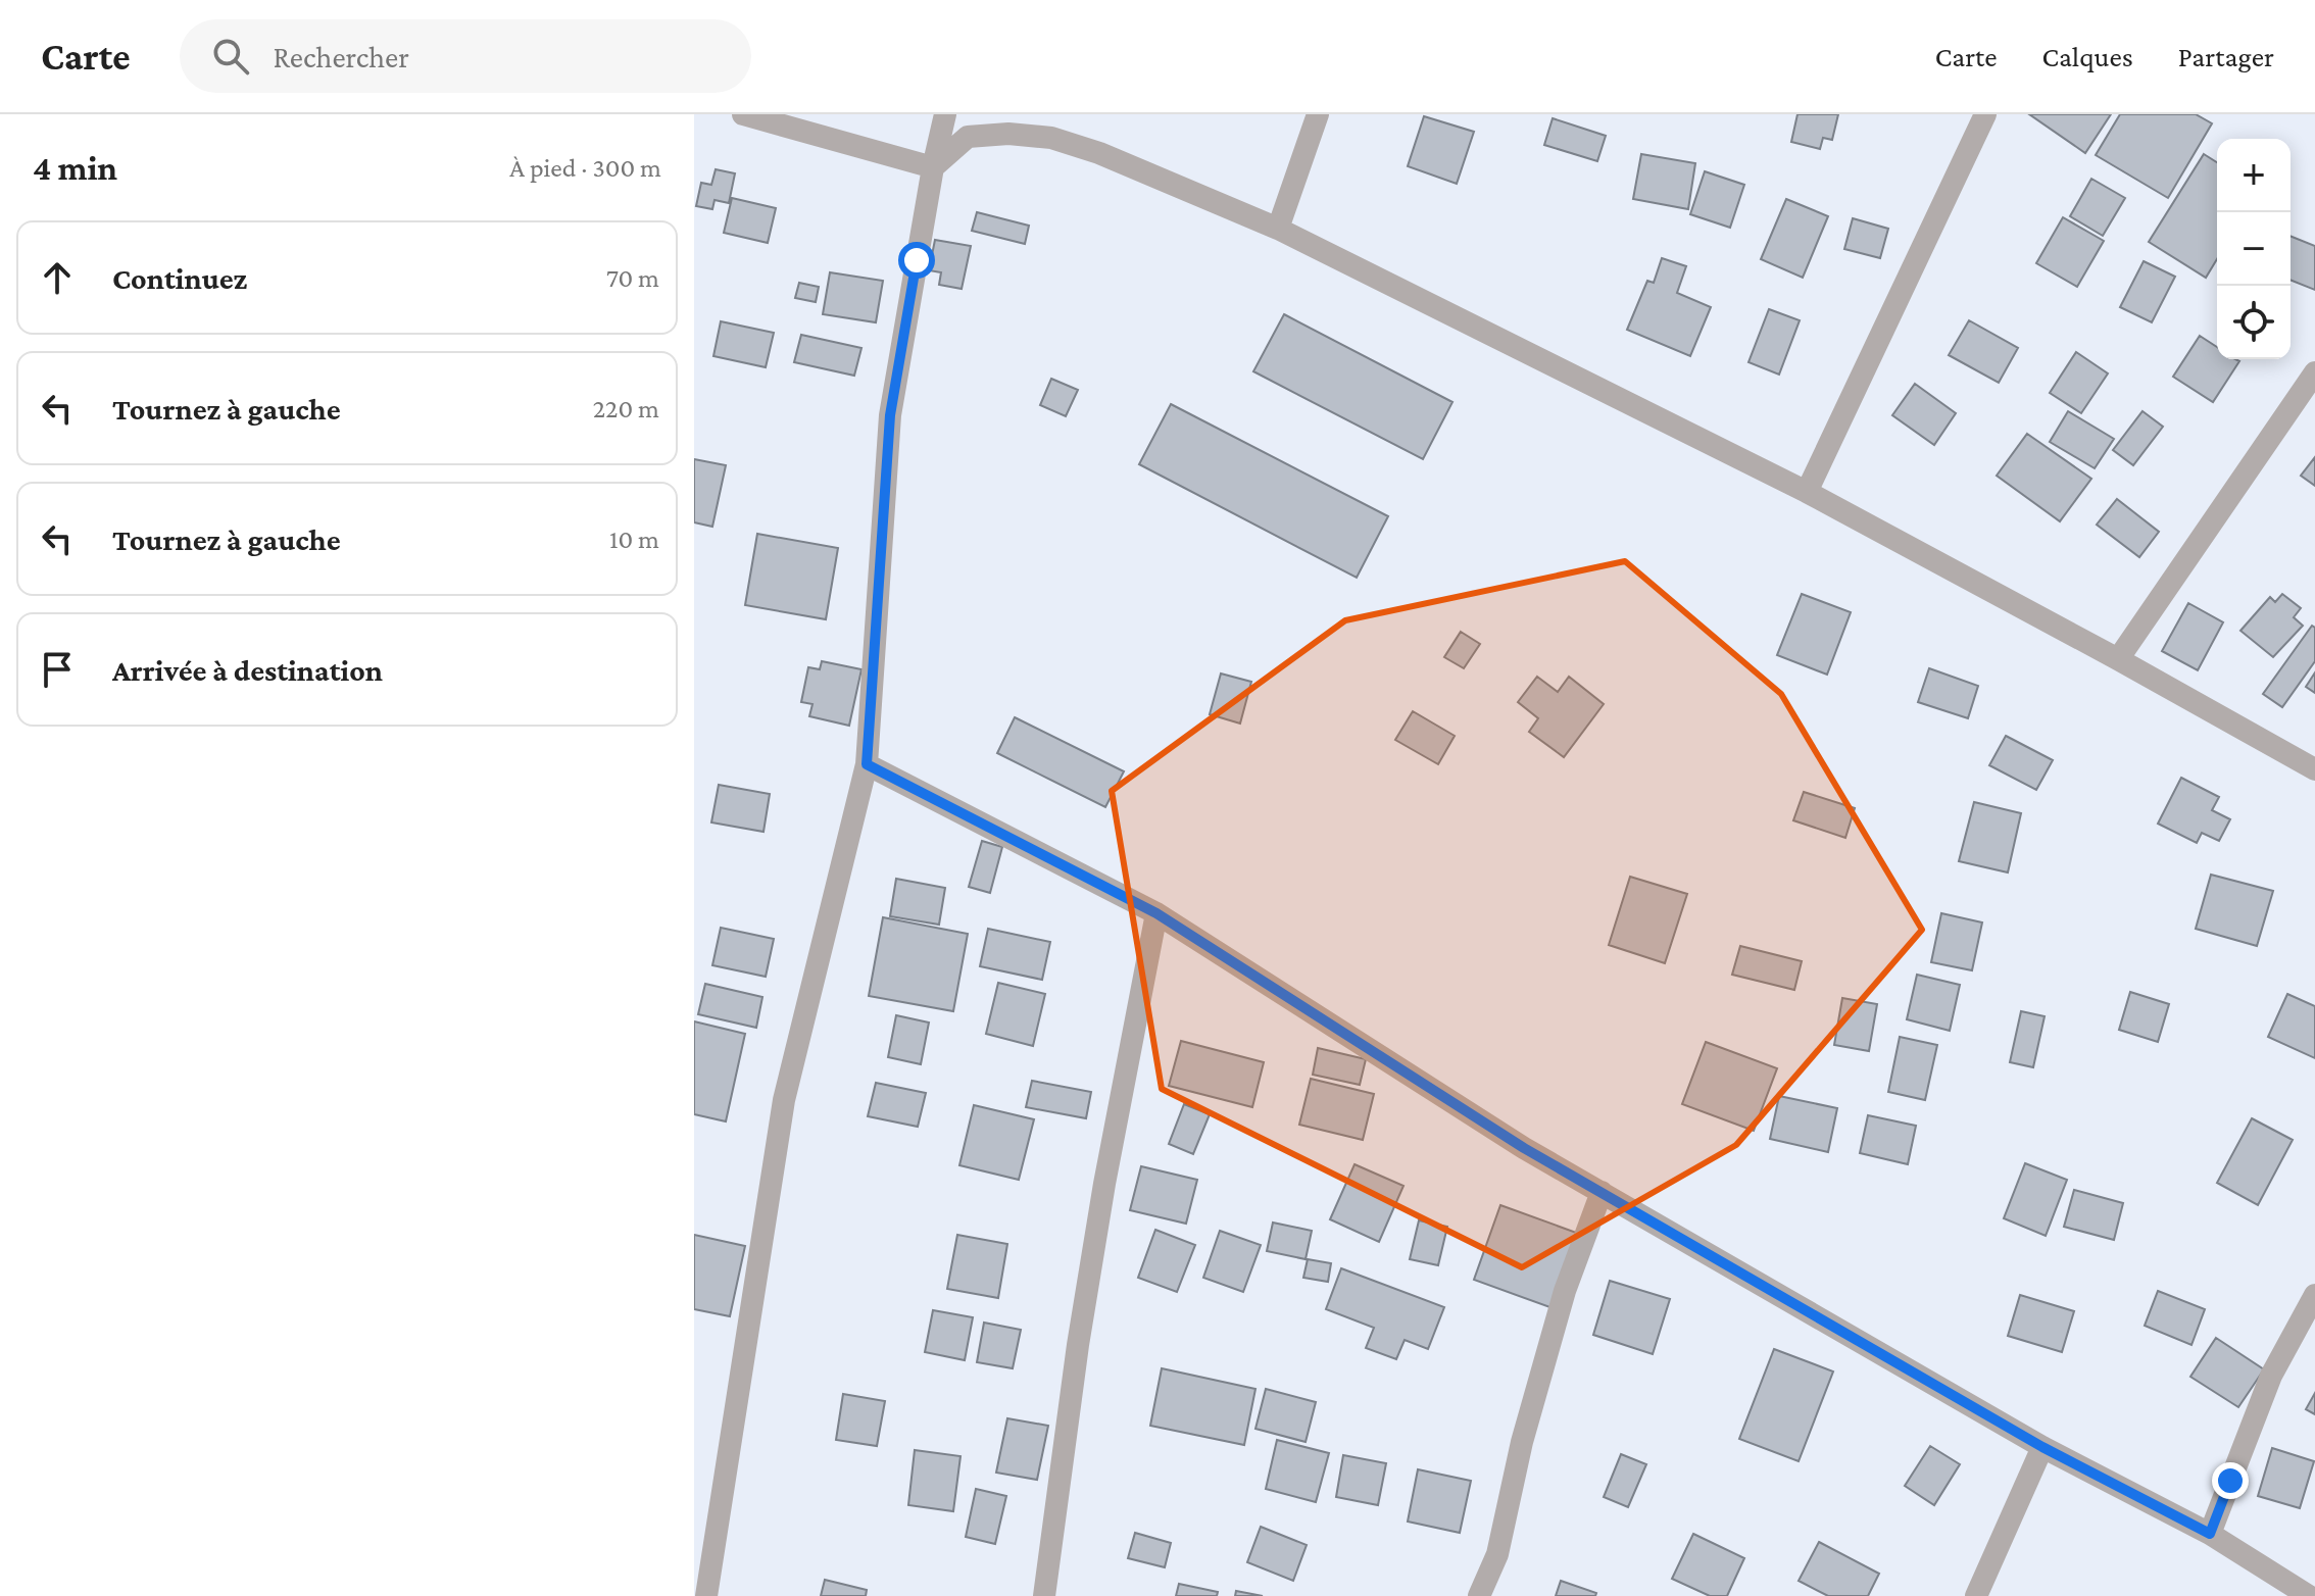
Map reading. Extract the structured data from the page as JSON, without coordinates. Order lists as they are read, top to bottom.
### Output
{
  "page": {
    "header": "Carte",
    "search": "Rechercher",
    "nav": ["Carte", "Calques", "Partager"],
    "heading": ["4 min", "À pied · 300 m"],
    "map_buttons": ["+", "−"],
    "list": [
      ["Continuez", "70 m"],
      ["Tournez à gauche", "220 m"],
      ["Tournez à gauche", "10 m"],
      "Arrivée à destination"
    ]
  }
}
